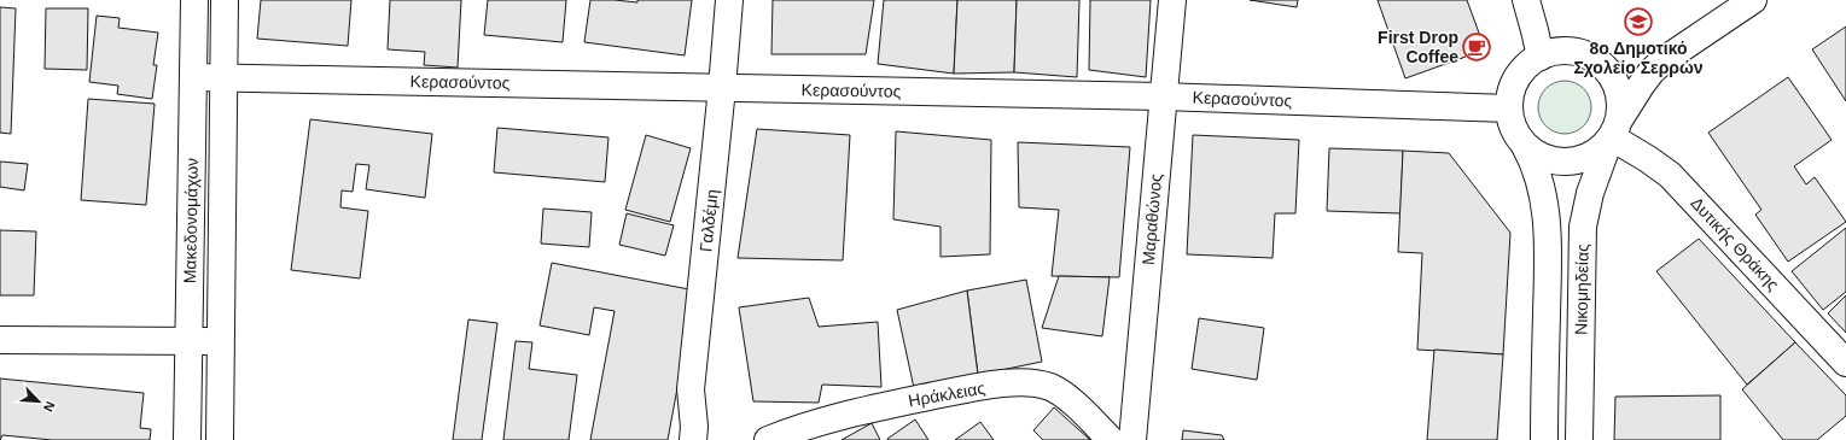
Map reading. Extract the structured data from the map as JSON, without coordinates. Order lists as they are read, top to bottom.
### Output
{
  "streets": {
    "street": [
      "Κερασούντος",
      "Μαραθώνος",
      "Μακεδονομάχων",
      "Γαλδέμη",
      "Δυτικής Θράκης",
      "Νικομηδείας",
      "Ηράκλειας"
    ]
  },
  "crossings": [
    ["Κερασούντος", "Μαραθώνος"],
    ["Κερασούντος", "Μακεδονομάχων"],
    ["Κερασούντος", "Γαλδέμη"],
    ["Κερασούντος", "Δυτικής Θράκης"],
    ["Κερασούντος", "Νικομηδείας"],
    ["Δυτικής Θράκης", "Νικομηδείας"]
  ],
  "places": {
    "school or university": ["8ο Δημοτικό Σχολείο Σερρών"],
    "cafe": ["First Drop Coffee"]
  },
  "north": "bottom right"
}
